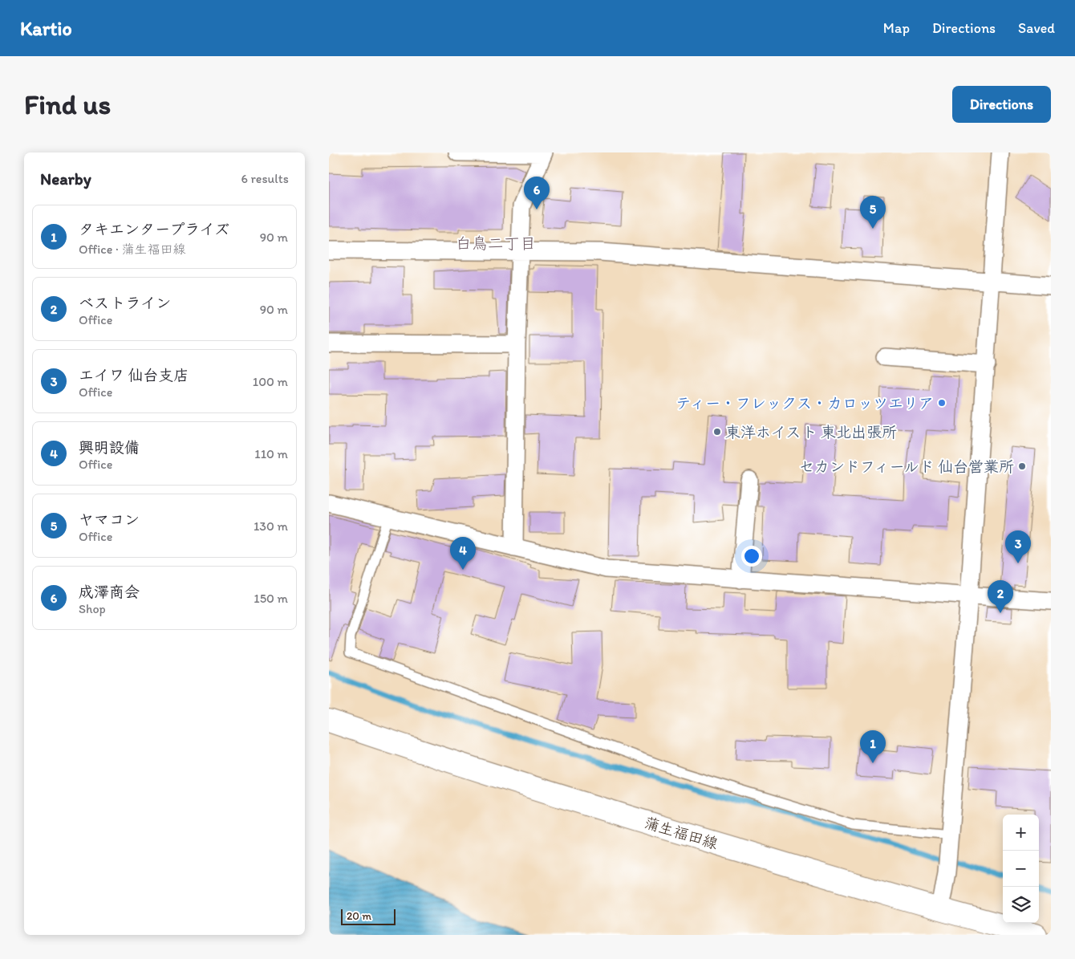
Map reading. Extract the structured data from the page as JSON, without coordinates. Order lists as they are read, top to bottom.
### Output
{
  "streets": {
    "main road": ["蒲生福田線"]
  },
  "districts": ["白鳥二丁目"],
  "places": ["ティー・フレックス・カロッツエリア", "東洋ホイスト 東北出張所", "セカンドフィールド 仙台営業所"],
  "scale_bar": "20 m",
  "page": {
    "header": "Kartio",
    "nav": ["Map", "Directions", "Saved"],
    "buttons": "Directions",
    "title": "Find us",
    "heading": ["Nearby", "6 results"],
    "pins": [
      "6",
      "5",
      "3",
      "4",
      "2",
      "1"
    ],
    "list": [
      {
        "mark": "1",
        "name": "タキエンタープライズ",
        "note": "Office · 蒲生福田線",
        "value": "90 m"
      },
      {
        "mark": "2",
        "name": "ベストライン",
        "note": "Office",
        "value": "90 m"
      },
      {
        "mark": "3",
        "name": "エイワ 仙台支店",
        "note": "Office",
        "value": "100 m"
      },
      {
        "mark": "4",
        "name": "興明設備",
        "note": "Office",
        "value": "110 m"
      },
      {
        "mark": "5",
        "name": "ヤマコン",
        "note": "Office",
        "value": "130 m"
      },
      {
        "mark": "6",
        "name": "成澤商会",
        "note": "Shop",
        "value": "150 m"
      }
    ],
    "map_buttons": ["+", "−"],
    "scale": "20 m"
  }
}
